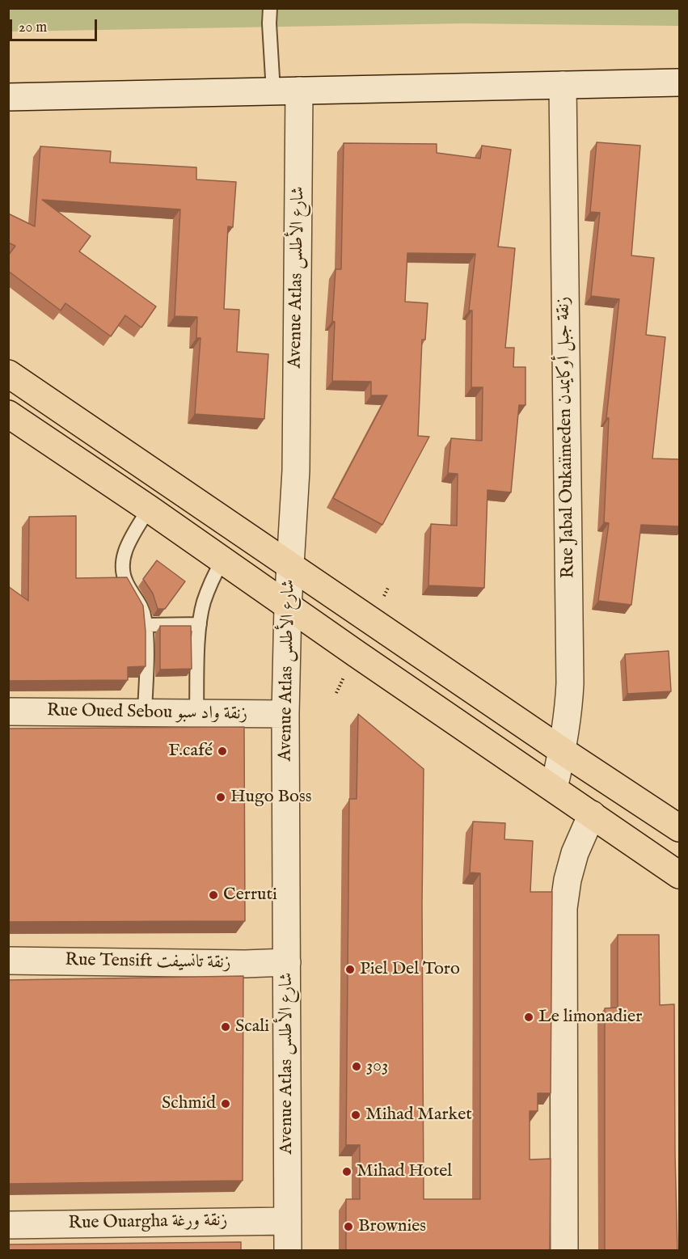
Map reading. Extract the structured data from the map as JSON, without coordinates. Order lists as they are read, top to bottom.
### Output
{
  "streets": {
    "street": [
      "Avenue Atlas شارع الأطلس",
      "Rue Jabal Oukaïmeden زنقة جبل أوكايمدن",
      "Rue Oued Sebou زنقة واد سبو",
      "Rue Tensift زنقة تانسيفت",
      "Rue Ouargha زنقة ورغة"
    ]
  },
  "crossings": [
    ["Avenue Atlas شارع الأطلس", "Rue Oued Sebou زنقة واد سبو"],
    ["Avenue Atlas شارع الأطلس", "Rue Tensift زنقة تانسيفت"],
    ["Avenue Atlas شارع الأطلس", "Rue Ouargha زنقة ورغة"]
  ],
  "places": [
    "F.café",
    "Hugo Boss",
    "Cerruti",
    "Piel Del Toro",
    "Le limonadier",
    "Scali",
    "303",
    "Schmid",
    "Mihad Market",
    "Mihad Hotel",
    "Brownies"
  ],
  "scale_bar": "20 m"
}
